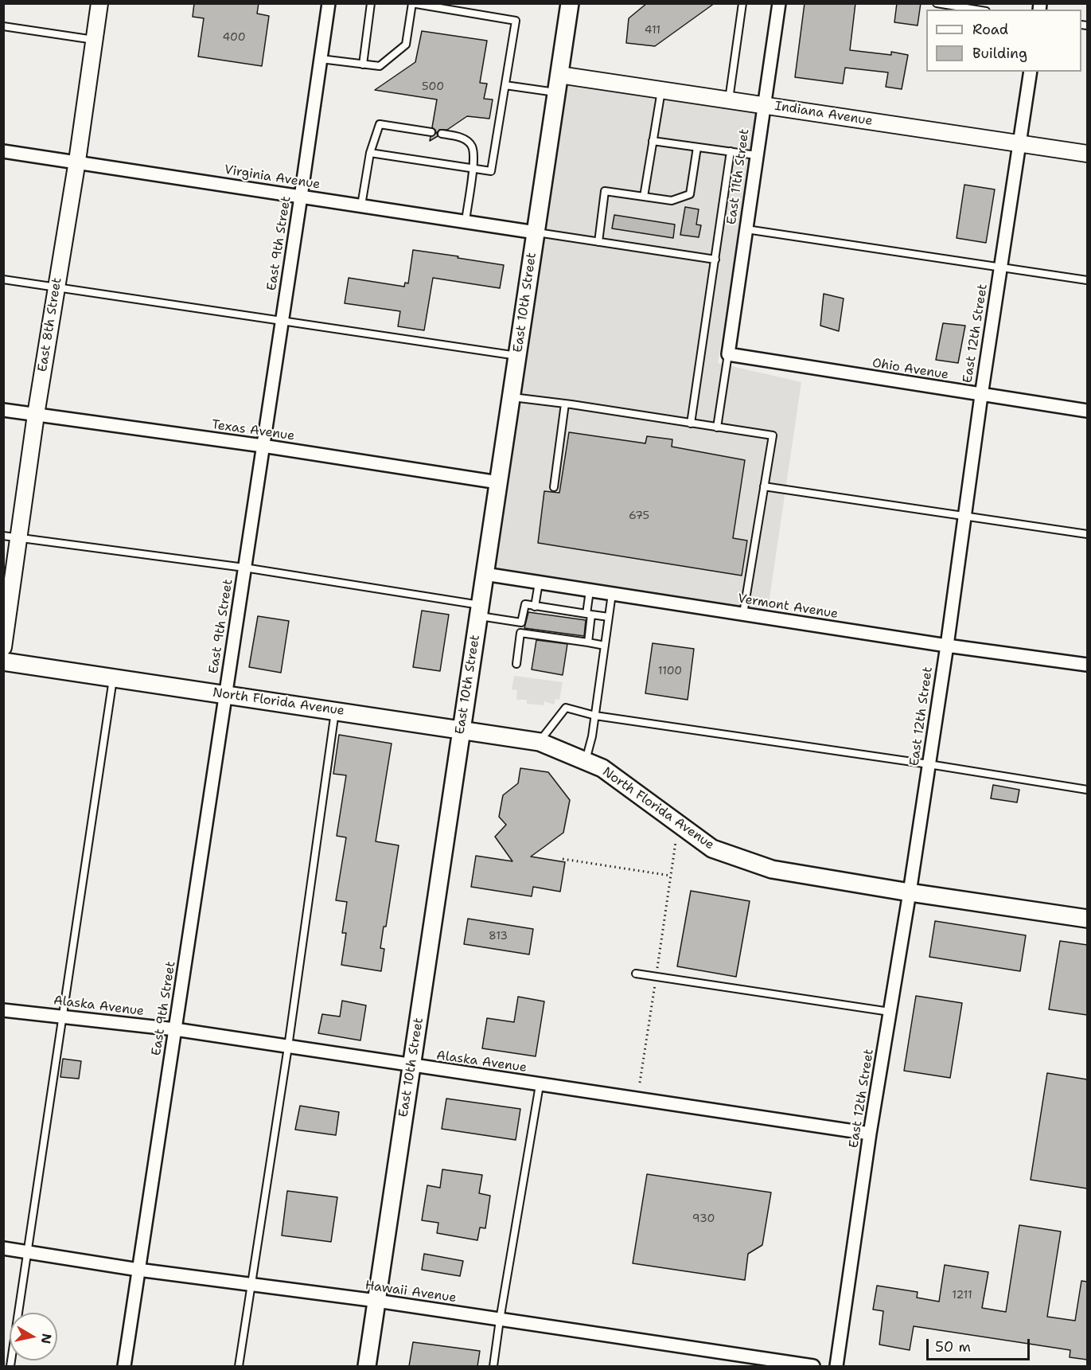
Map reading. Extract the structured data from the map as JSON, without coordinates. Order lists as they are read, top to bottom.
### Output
{
  "streets": {
    "main road": ["East 10th Street", "North Florida Avenue"],
    "street": [
      "Indiana Avenue",
      "East 11th Street",
      "Virginia Avenue",
      "East 9th Street",
      "East 8th Street",
      "East 12th Street",
      "Ohio Avenue",
      "Texas Avenue",
      "Vermont Avenue",
      "Alaska Avenue",
      "Hawaii Avenue"
    ]
  },
  "crossings": [
    ["Indiana Avenue", "East 11th Street"],
    ["Indiana Avenue", "East 10th Street"],
    ["Indiana Avenue", "East 12th Street"],
    ["East 11th Street", "Ohio Avenue"],
    ["Virginia Avenue", "East 9th Street"],
    ["Virginia Avenue", "East 10th Street"],
    ["Virginia Avenue", "East 8th Street"],
    ["East 9th Street", "Texas Avenue"],
    ["East 9th Street", "North Florida Avenue"],
    ["East 9th Street", "Alaska Avenue"],
    ["East 9th Street", "Hawaii Avenue"],
    ["East 10th Street", "Texas Avenue"],
    ["East 10th Street", "Vermont Avenue"],
    ["East 10th Street", "North Florida Avenue"],
    ["East 10th Street", "Alaska Avenue"],
    ["East 10th Street", "Hawaii Avenue"],
    ["East 8th Street", "Texas Avenue"],
    ["East 12th Street", "Ohio Avenue"],
    ["East 12th Street", "Vermont Avenue"],
    ["East 12th Street", "North Florida Avenue"],
    ["East 12th Street", "Alaska Avenue"]
  ],
  "house_numbers": [
    "411",
    "400",
    "500",
    "675",
    "1100",
    "813",
    "930",
    "1211"
  ],
  "legend": ["Road", "Building"],
  "scale_bar": "50 m",
  "north": "right"
}
